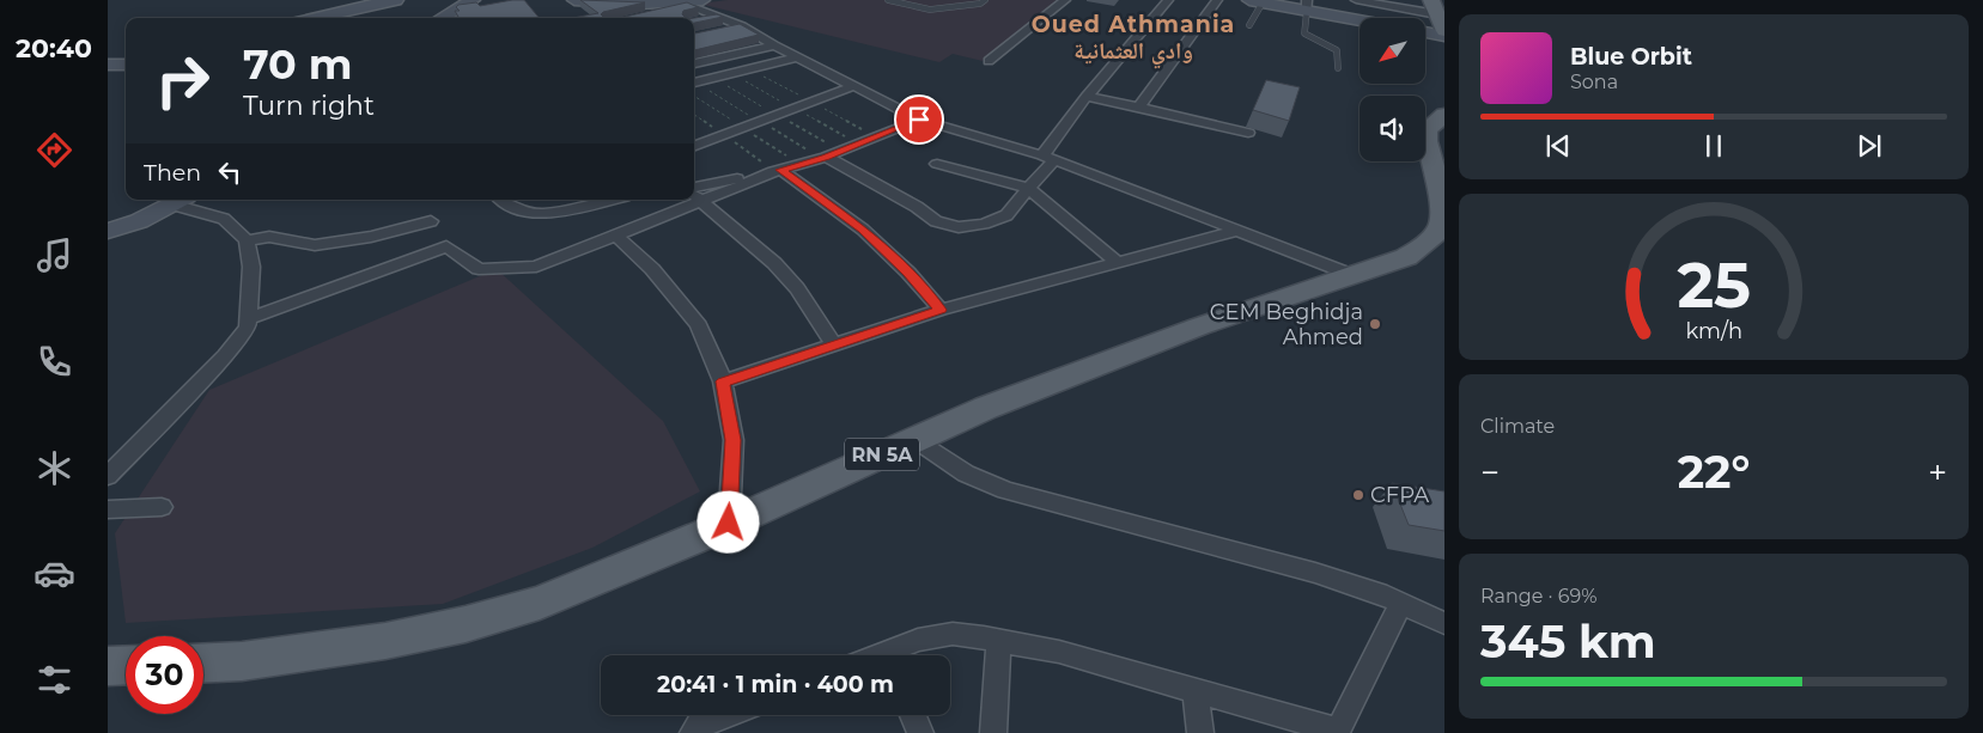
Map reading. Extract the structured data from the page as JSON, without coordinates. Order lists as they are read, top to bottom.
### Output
{
  "streets": {
    "main road": ["RN 5A"]
  },
  "districts": ["Oued Athmania وادي العثمانية"],
  "places": ["CEM Beghidja Ahmed", "CFPA"],
  "north": "bottom left",
  "page": {
    "tabs": "20:40",
    "turn": ["70 m", "Turn right"],
    "song": ["Blue Orbit", "Sona"],
    "then": "Then",
    "tile": [
      "Climate",
      ["Range · 69%", "345 km"]
    ],
    "heat": ["−", "22°", "+"],
    "limit": "30",
    "trip": "20:41 · 1 min · 400 m",
    "gauge": ["25", "km/h"]
  }
}
